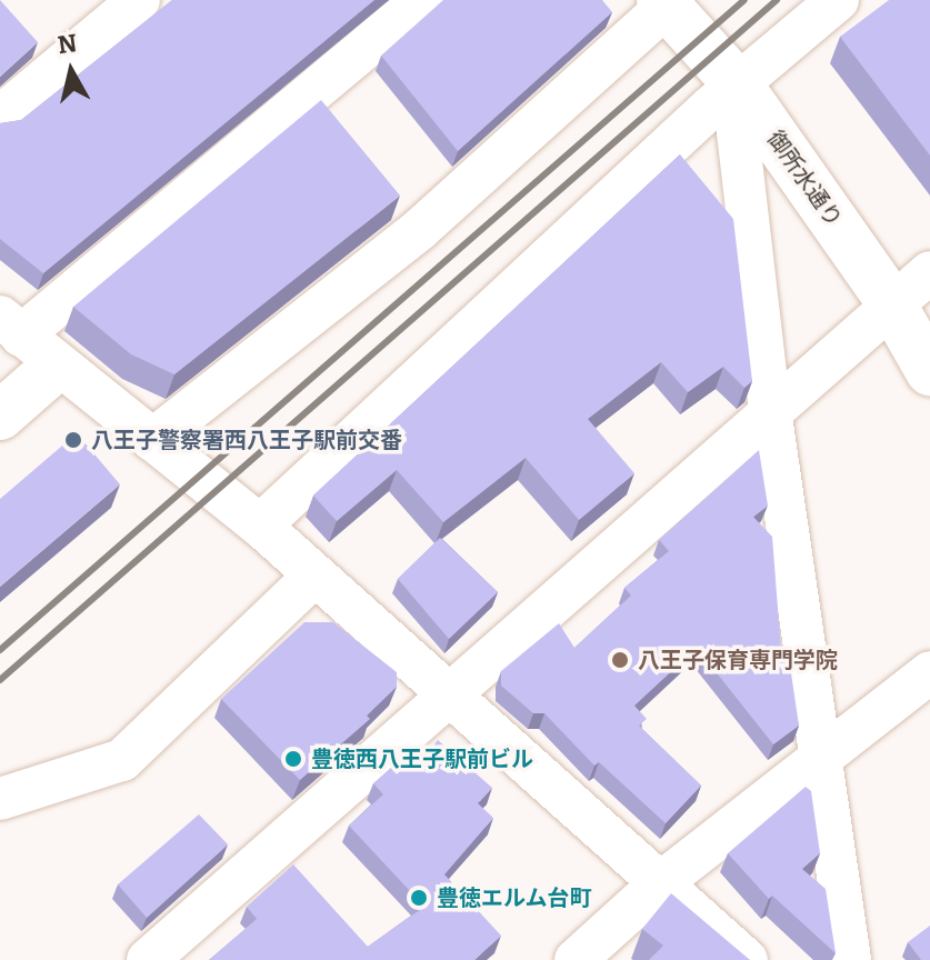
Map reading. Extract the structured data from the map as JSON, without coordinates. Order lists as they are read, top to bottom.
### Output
{
  "streets": {
    "street": ["御所水通り"]
  },
  "places": [
    "八王子警察署西八王子駅前交番",
    "八王子保育専門学院",
    "豊徳西八王子駅前ビル",
    "豊徳エルム台町"
  ],
  "north": "top"
}
